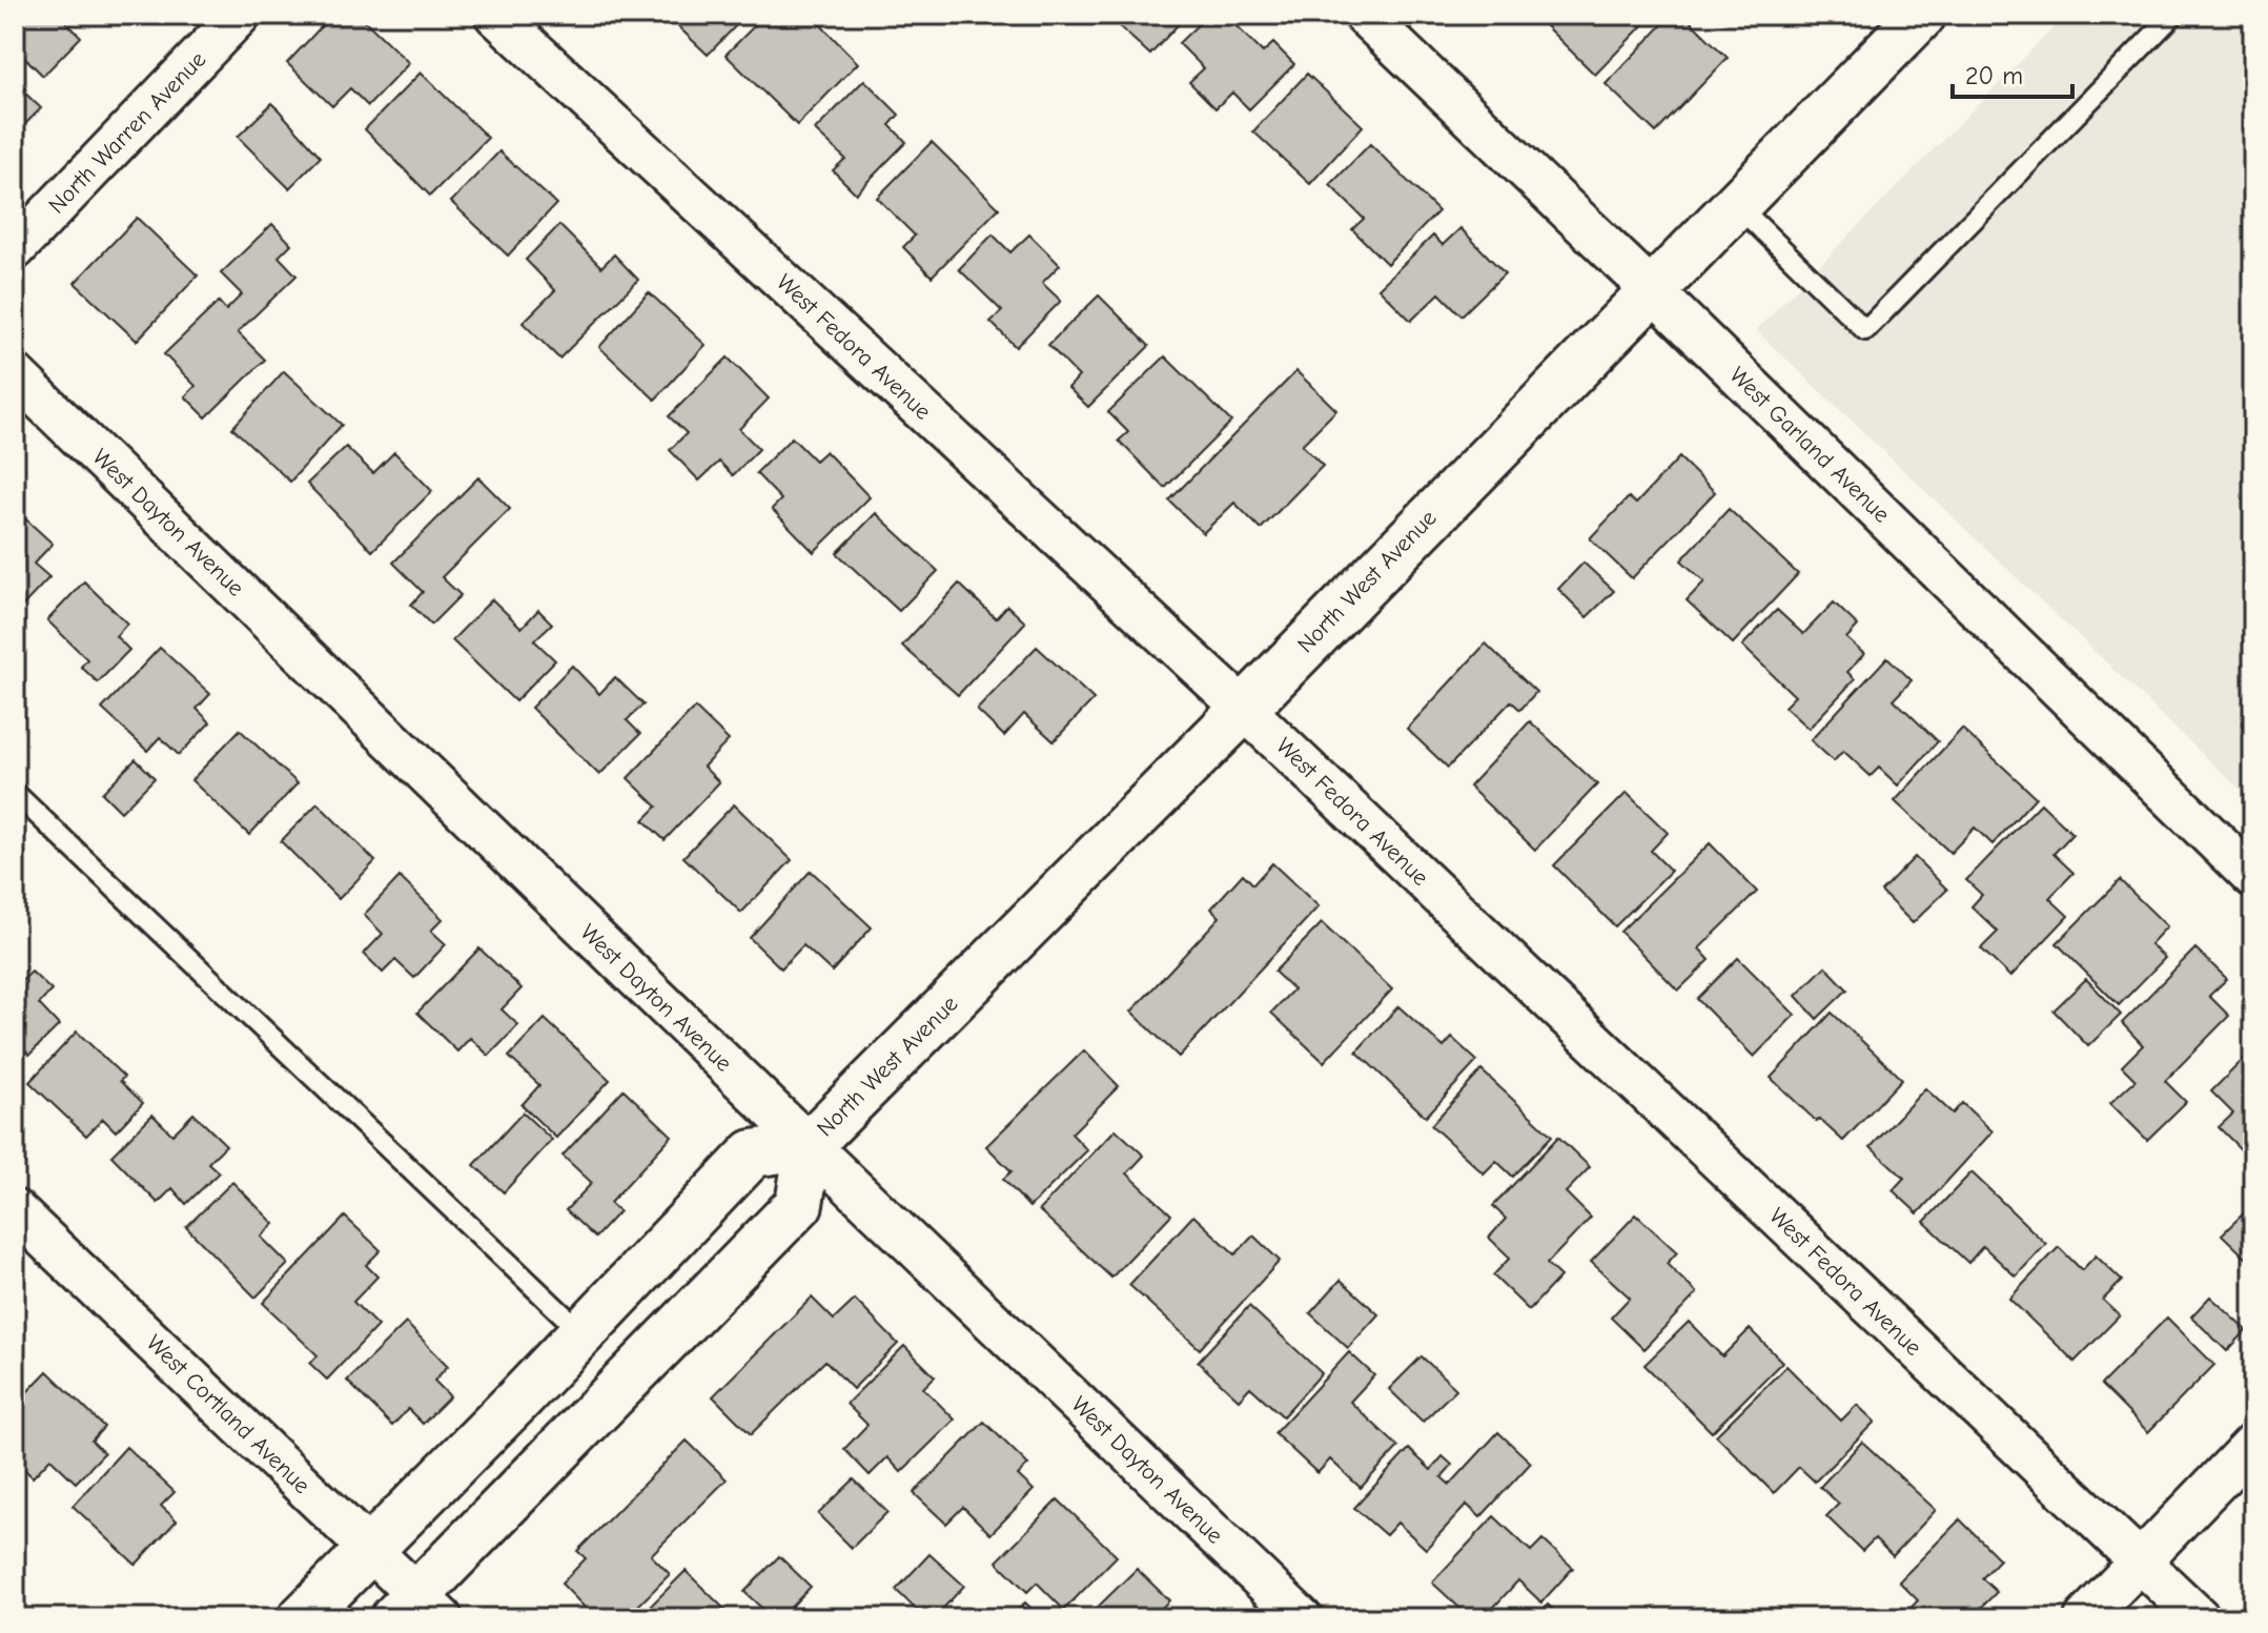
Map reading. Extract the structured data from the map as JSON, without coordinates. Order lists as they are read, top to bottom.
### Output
{
  "streets": {
    "main road": ["North West Avenue"],
    "street": [
      "North Warren Avenue",
      "West Fedora Avenue",
      "West Garland Avenue",
      "West Dayton Avenue",
      "West Cortland Avenue"
    ]
  },
  "crossings": [
    ["West Fedora Avenue", "North West Avenue"],
    ["West Garland Avenue", "North West Avenue"],
    ["West Dayton Avenue", "North West Avenue"],
    ["North West Avenue", "West Cortland Avenue"]
  ],
  "scale_bar": "20 m"
}
